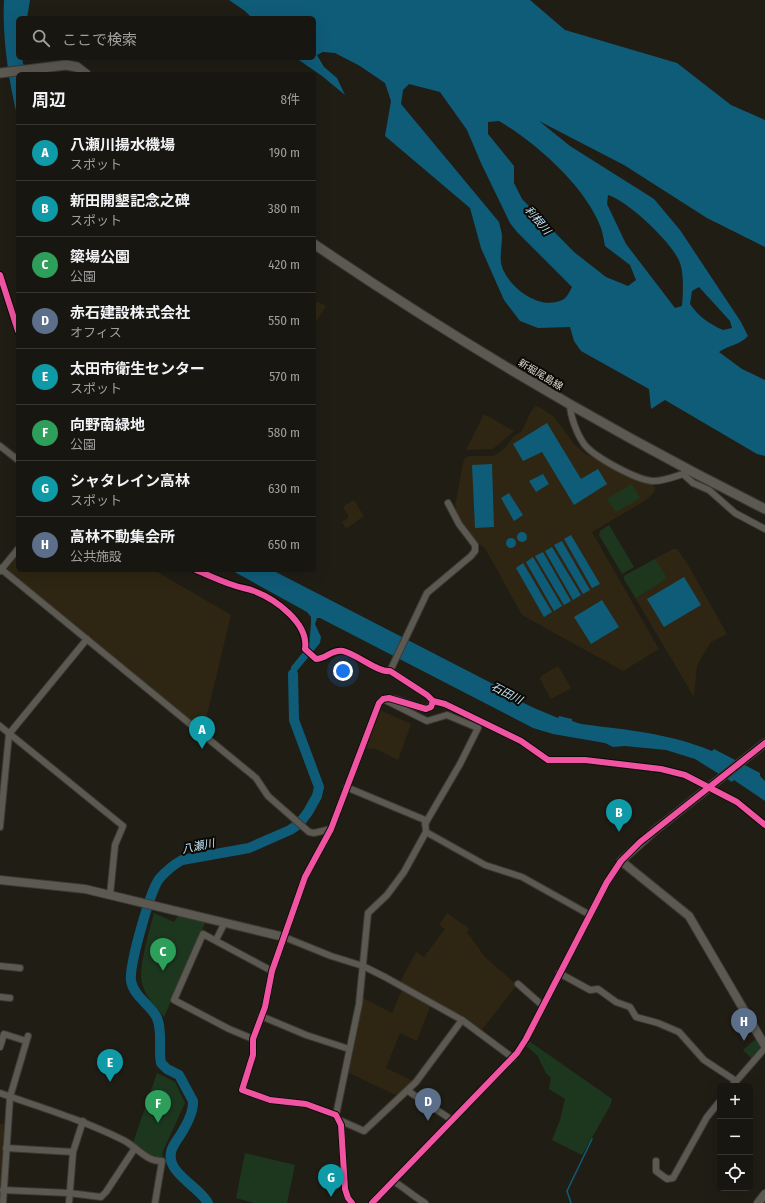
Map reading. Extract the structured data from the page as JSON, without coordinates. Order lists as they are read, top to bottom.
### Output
{
  "streets": {
    "main road": ["新堀尾島線"]
  },
  "water": ["利根川", "石田川", "八瀬川"],
  "page": {
    "search": "ここで検索",
    "heading": ["周辺", "8件"],
    "list": [
      {
        "mark": "A",
        "name": "八瀬川揚水機場",
        "note": "スポット",
        "value": "190 m"
      },
      {
        "mark": "B",
        "name": "新田開墾記念之碑",
        "note": "スポット",
        "value": "380 m"
      },
      {
        "mark": "C",
        "name": "簗場公園",
        "note": "公園",
        "value": "420 m"
      },
      {
        "mark": "D",
        "name": "赤石建設株式会社",
        "note": "オフィス",
        "value": "550 m"
      },
      {
        "mark": "E",
        "name": "太田市衛生センター",
        "note": "スポット",
        "value": "570 m"
      },
      {
        "mark": "F",
        "name": "向野南緑地",
        "note": "公園",
        "value": "580 m"
      },
      {
        "mark": "G",
        "name": "シャタレイン高林",
        "note": "スポット",
        "value": "630 m"
      },
      {
        "mark": "H",
        "name": "高林不動集会所",
        "note": "公共施設",
        "value": "650 m"
      }
    ],
    "pins": [
      "A",
      "B",
      "C",
      "H",
      "E",
      "D",
      "F",
      "G"
    ],
    "map_buttons": ["+", "−"]
  }
}
